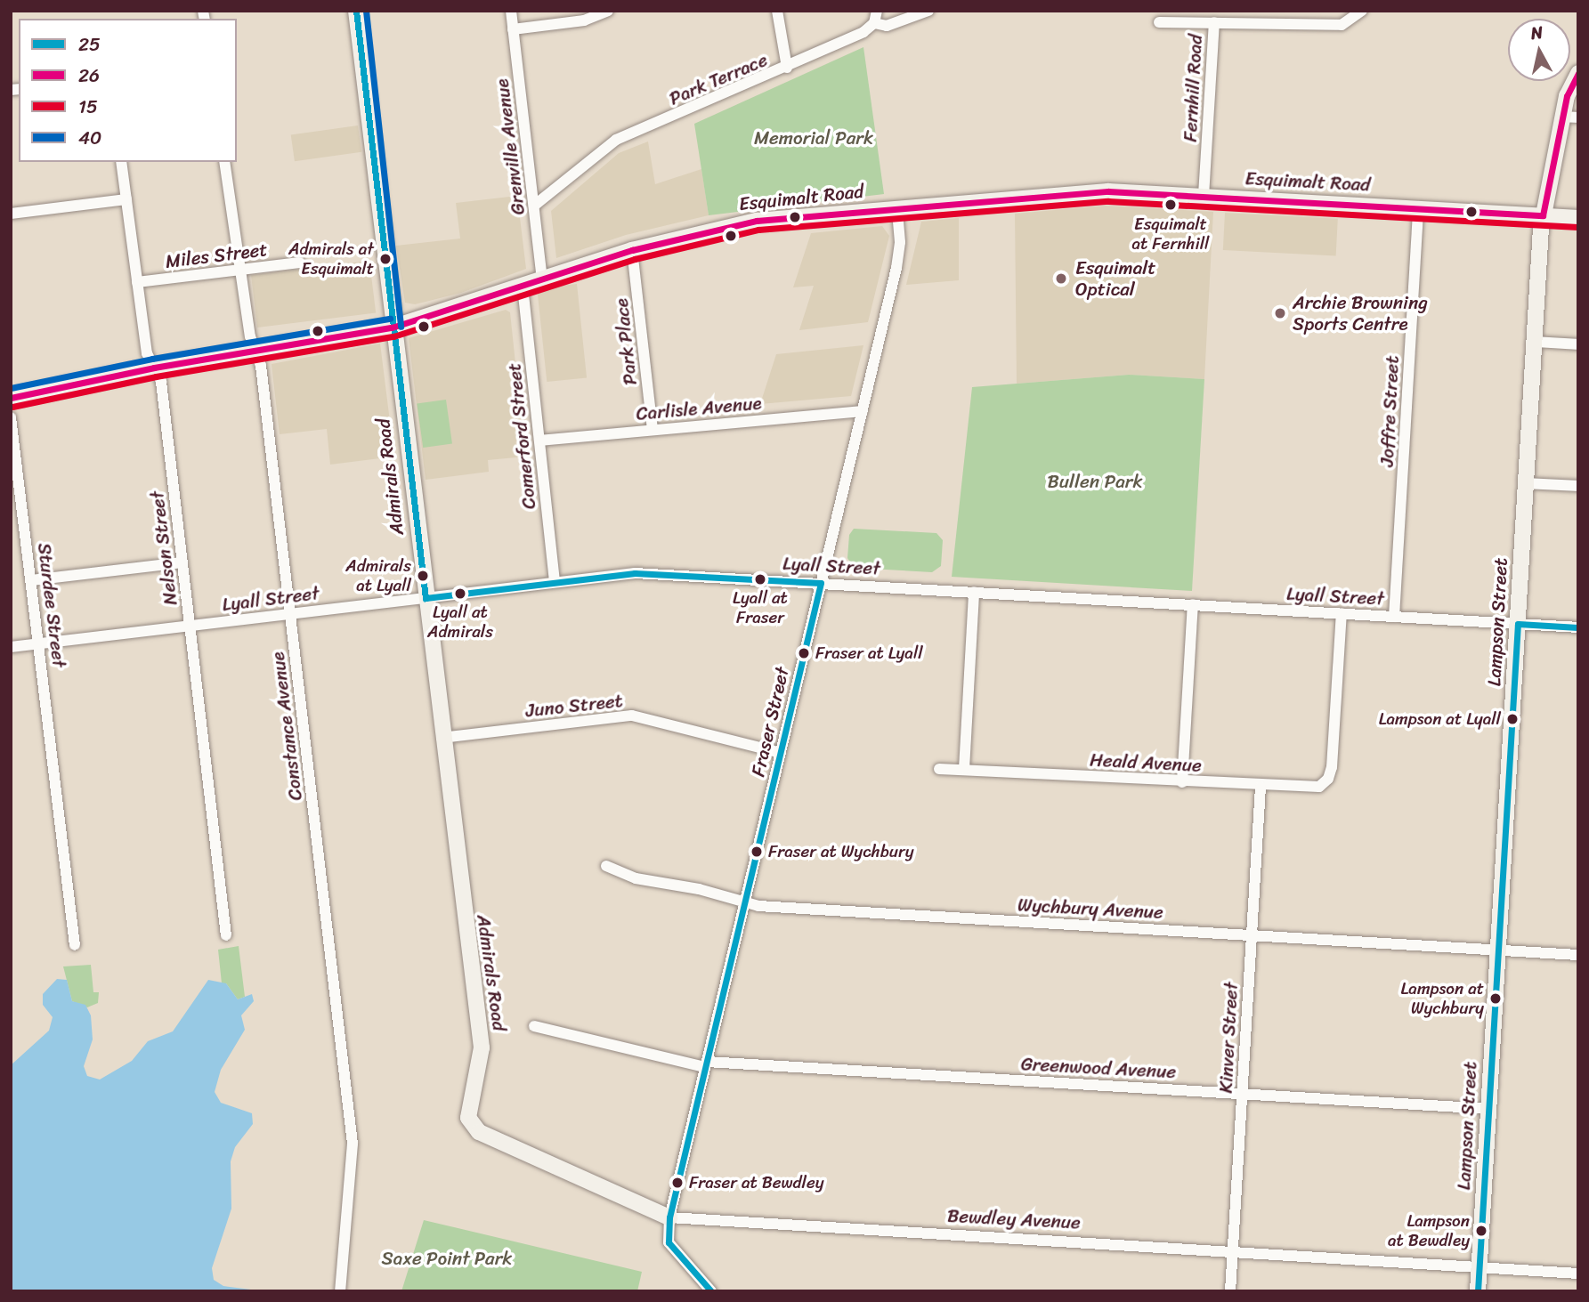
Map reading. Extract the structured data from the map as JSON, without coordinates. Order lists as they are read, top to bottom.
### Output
{
  "streets": {
    "street": [
      "Park Terrace",
      "Fernhill Road",
      "Grenville Avenue",
      "Esquimalt Road",
      "Miles Street",
      "Park Place",
      "Carlisle Avenue",
      "Joffre Street",
      "Comerford Street",
      "Admirals Road",
      "Nelson Street",
      "Lyall Street",
      "Sturdee Street",
      "Lampson Street",
      "Juno Street",
      "Fraser Street",
      "Constance Avenue",
      "Heald Avenue",
      "Wychbury Avenue",
      "Kinver Street",
      "Greenwood Avenue",
      "Bewdley Avenue"
    ]
  },
  "crossings": [
    ["Park Terrace", "Grenville Avenue"],
    ["Fernhill Road", "Esquimalt Road"],
    ["Grenville Avenue", "Esquimalt Road"],
    ["Esquimalt Road", "Park Place"],
    ["Esquimalt Road", "Joffre Street"],
    ["Esquimalt Road", "Comerford Street"],
    ["Esquimalt Road", "Admirals Road"],
    ["Esquimalt Road", "Nelson Street"],
    ["Esquimalt Road", "Lampson Street"],
    ["Esquimalt Road", "Fraser Street"],
    ["Esquimalt Road", "Constance Avenue"],
    ["Miles Street", "Nelson Street"],
    ["Miles Street", "Constance Avenue"],
    ["Park Place", "Carlisle Avenue"],
    ["Carlisle Avenue", "Comerford Street"],
    ["Carlisle Avenue", "Fraser Street"],
    ["Joffre Street", "Lyall Street"],
    ["Comerford Street", "Lyall Street"],
    ["Admirals Road", "Lyall Street"],
    ["Admirals Road", "Juno Street"],
    ["Admirals Road", "Bewdley Avenue"],
    ["Nelson Street", "Lyall Street"],
    ["Lyall Street", "Sturdee Street"],
    ["Lyall Street", "Lampson Street"],
    ["Lyall Street", "Fraser Street"],
    ["Lyall Street", "Constance Avenue"],
    ["Lyall Street", "Heald Avenue"],
    ["Lampson Street", "Wychbury Avenue"],
    ["Lampson Street", "Greenwood Avenue"],
    ["Lampson Street", "Bewdley Avenue"],
    ["Juno Street", "Fraser Street"],
    ["Fraser Street", "Wychbury Avenue"],
    ["Fraser Street", "Greenwood Avenue"],
    ["Fraser Street", "Bewdley Avenue"],
    ["Heald Avenue", "Kinver Street"],
    ["Wychbury Avenue", "Kinver Street"],
    ["Kinver Street", "Greenwood Avenue"],
    ["Kinver Street", "Bewdley Avenue"]
  ],
  "parks": ["Memorial Park", "Bullen Park", "Saxe Point Park"],
  "places": [
    "Esquimalt at Fernhill",
    "Admirals at Esquimalt",
    "Esquimalt Optical",
    "Archie Browning Sports Centre",
    "Admirals at Lyall",
    "Lyall at Fraser",
    "Lyall at Admirals",
    "Fraser at Lyall",
    "Lampson at Lyall",
    "Fraser at Wychbury",
    "Lampson at Wychbury",
    "Fraser at Bewdley",
    "Lampson at Bewdley"
  ],
  "lines": [
    "transit line 25",
    "transit line 40",
    "transit line 26",
    "transit line 15"
  ],
  "legend": [
    "25",
    "26",
    "15",
    "40"
  ],
  "north": "top"
}
